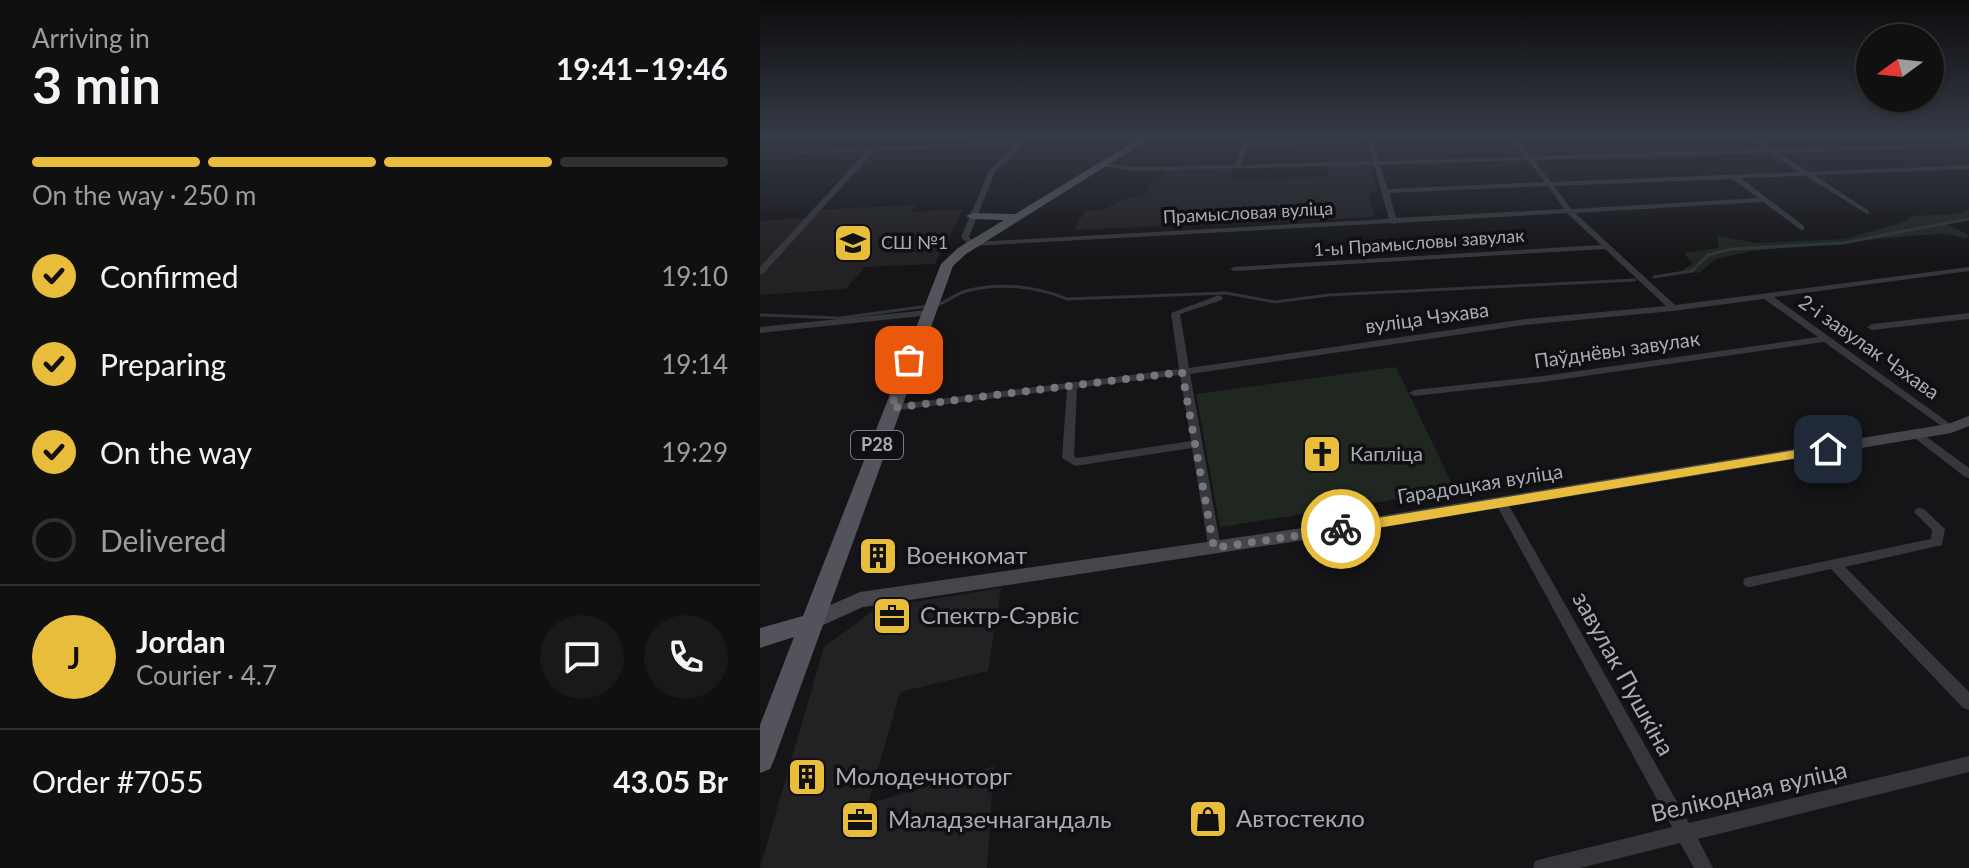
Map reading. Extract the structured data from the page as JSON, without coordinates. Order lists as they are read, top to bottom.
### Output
{
  "streets": {
    "main road": ["Р28"],
    "street": [
      "Прамысловая вуліца",
      "1-ы Прамысловы завулак",
      "вуліца Чэхава",
      "2-і завулак Чэхава",
      "Паўднёвы завулак",
      "Гарадоцкая вуліца",
      "завулак Пушкіна",
      "Велікодная вуліца"
    ]
  },
  "crossings": [
    ["Прамысловая вуліца", "Р28"],
    ["вуліца Чэхава", "2-і завулак Чэхава"],
    ["вуліца Чэхава", "Р28"],
    ["2-і завулак Чэхава", "Паўднёвы завулак"],
    ["2-і завулак Чэхава", "Гарадоцкая вуліца"],
    ["Р28", "Гарадоцкая вуліца"],
    ["Гарадоцкая вуліца", "завулак Пушкіна"],
    ["завулак Пушкіна", "Велікодная вуліца"]
  ],
  "places": {
    "school or university": ["СШ №1"],
    "church": ["Капліца"],
    "building": ["Военкомат", "Молодечноторг"],
    "office": ["Спектр-Сэрвіс", "Маладзечнагандаль"],
    "shop": ["Автостекло"]
  },
  "north": "left",
  "page": {
    "heading": ["3 min", "Arriving in", "19:41–19:46"],
    "panel": [
      "Jordan",
      "Courier · 4.7",
      "Order #7055",
      "43.05 Br"
    ],
    "bar": "On the way · 250 m",
    "list": [
      ["Confirmed", "19:10"],
      ["Preparing", "19:14"],
      ["On the way", "19:29"],
      "Delivered"
    ],
    "round": "J"
  }
}
